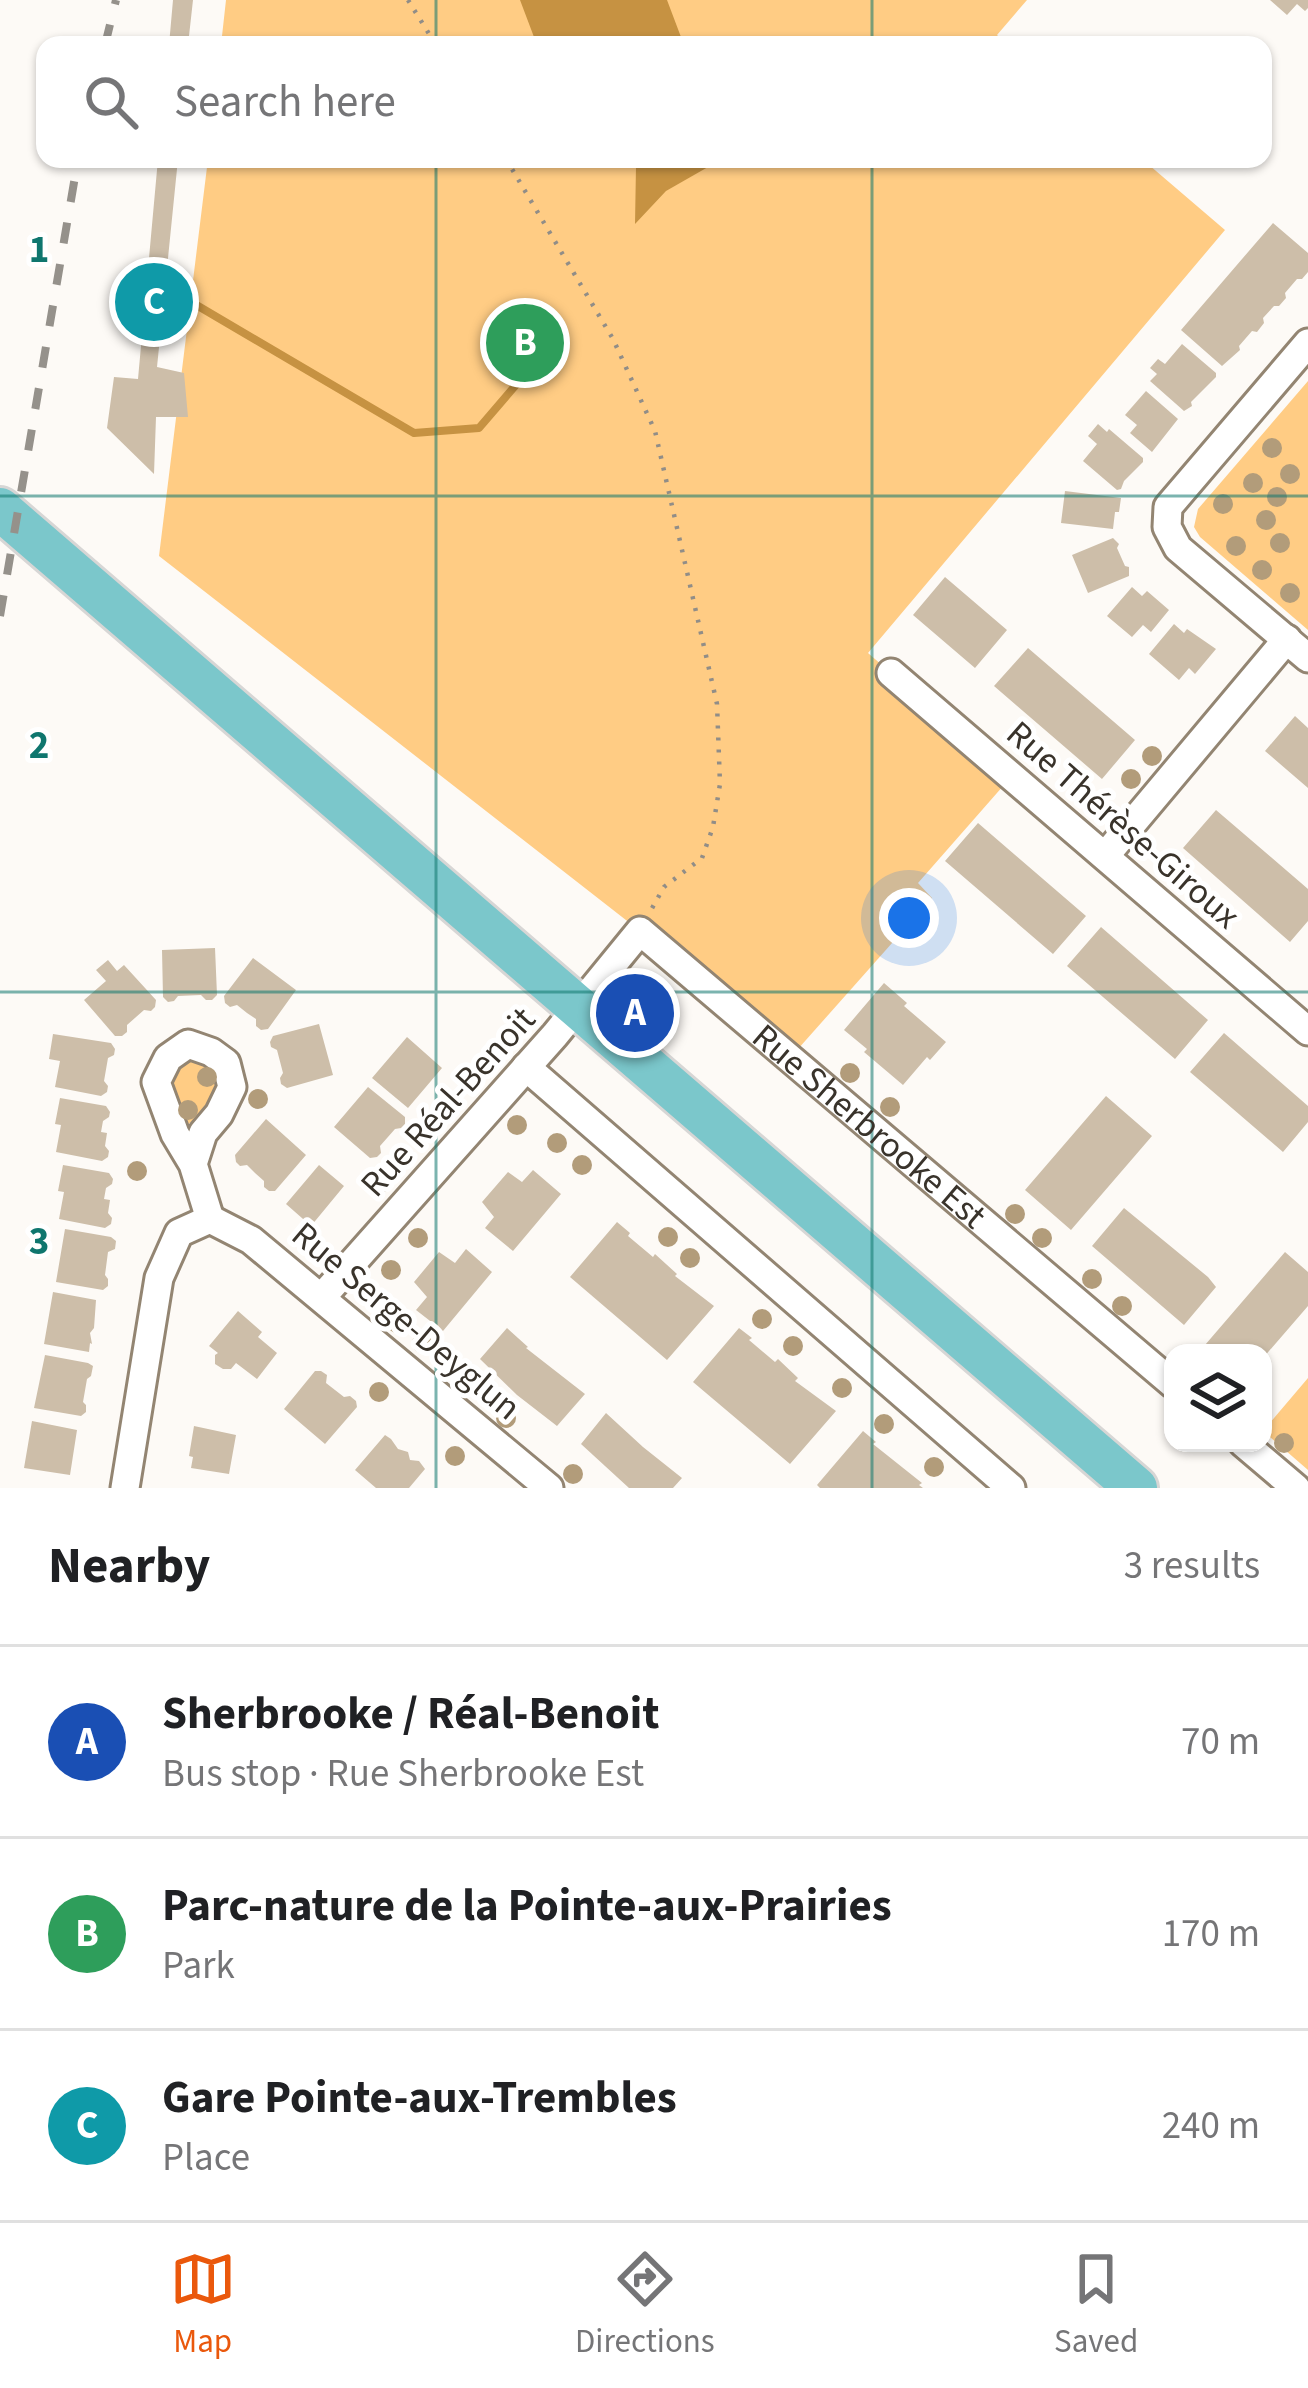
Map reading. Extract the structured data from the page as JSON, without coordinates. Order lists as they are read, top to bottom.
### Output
{
  "streets": {
    "street": [
      "Rue Thérèse-Giroux",
      "Rue Réal-Benoit",
      "Rue Sherbrooke Est",
      "Rue Serge-Deyglun"
    ]
  },
  "crossings": [
    ["Rue Réal-Benoit", "Rue Serge-Deyglun"]
  ],
  "page": {
    "search": "Search here",
    "pins": ["C", "B", "A"],
    "heading": ["Nearby", "3 results"],
    "list": [
      {
        "mark": "A",
        "name": "Sherbrooke / Réal-Benoit",
        "note": "Bus stop · Rue Sherbrooke Est",
        "value": "70 m"
      },
      {
        "mark": "B",
        "name": "Parc-nature de la Pointe-aux-Prairies",
        "note": "Park",
        "value": "170 m"
      },
      {
        "mark": "C",
        "name": "Gare Pointe-aux-Trembles",
        "note": "Place",
        "value": "240 m"
      }
    ],
    "nav": ["Map", "Directions", "Saved"]
  },
  "grid": {
    "rows": ["1", "2", "3"]
  }
}
